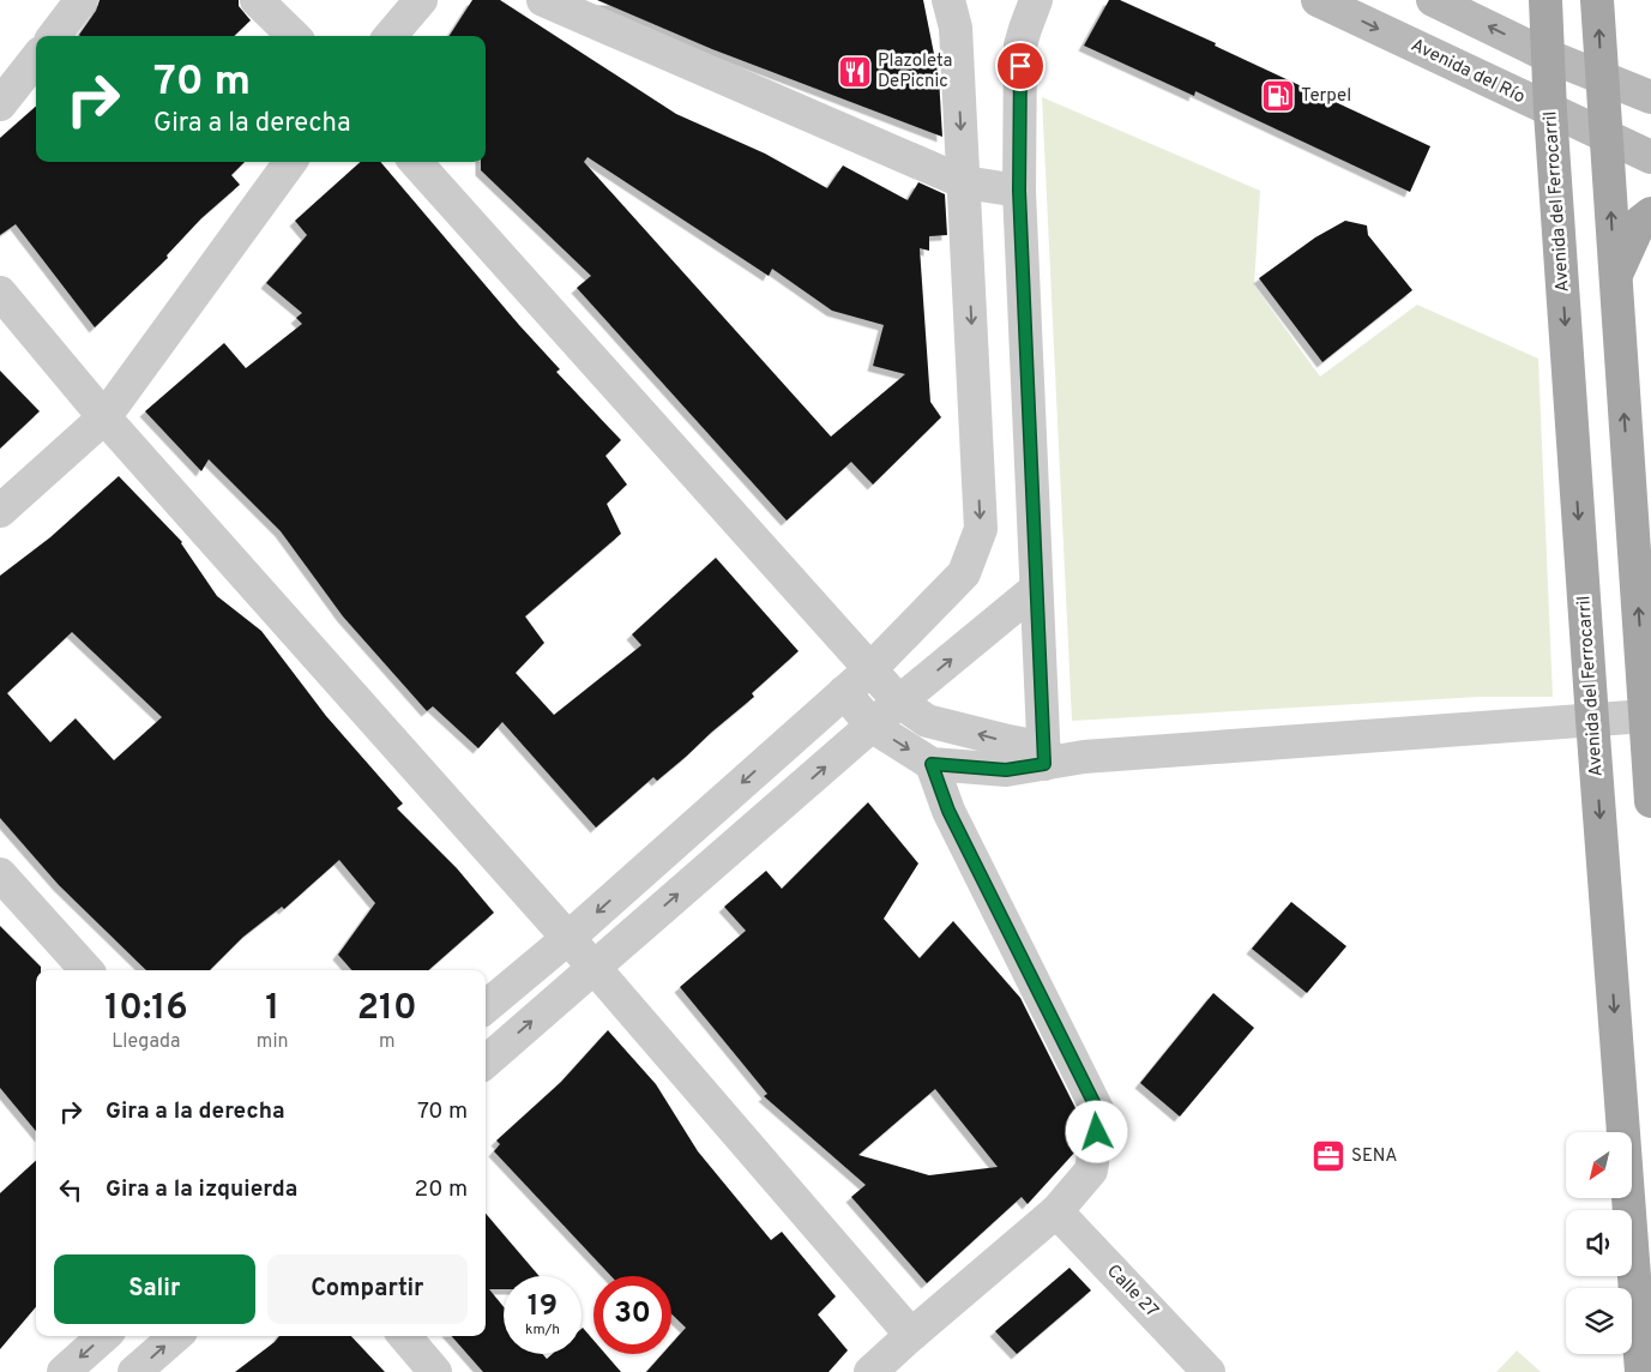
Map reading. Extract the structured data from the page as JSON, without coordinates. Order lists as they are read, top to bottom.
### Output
{
  "streets": {
    "main road": ["Avenida del Río", "Avenida del Ferrocarril"],
    "street": ["Calle 27"]
  },
  "crossings": [
    ["Avenida del Río", "Avenida del Ferrocarril"]
  ],
  "places": {
    "restaurant": ["Plazoleta DePicnic"],
    "fuel station": ["Terpel"],
    "office": ["SENA"]
  },
  "north": "bottom left",
  "page": {
    "turn": ["70 m", "Gira a la derecha"],
    "eta": [
      "10:16",
      "Llegada",
      "1",
      "min",
      "210",
      "m"
    ],
    "list": [
      {
        "name": "Gira a la derecha",
        "value": "70 m"
      },
      {
        "name": "Gira a la izquierda",
        "value": "20 m"
      }
    ],
    "buttons": ["Salir", "Compartir"],
    "speed": "19 km/h",
    "limit": "30"
  }
}
